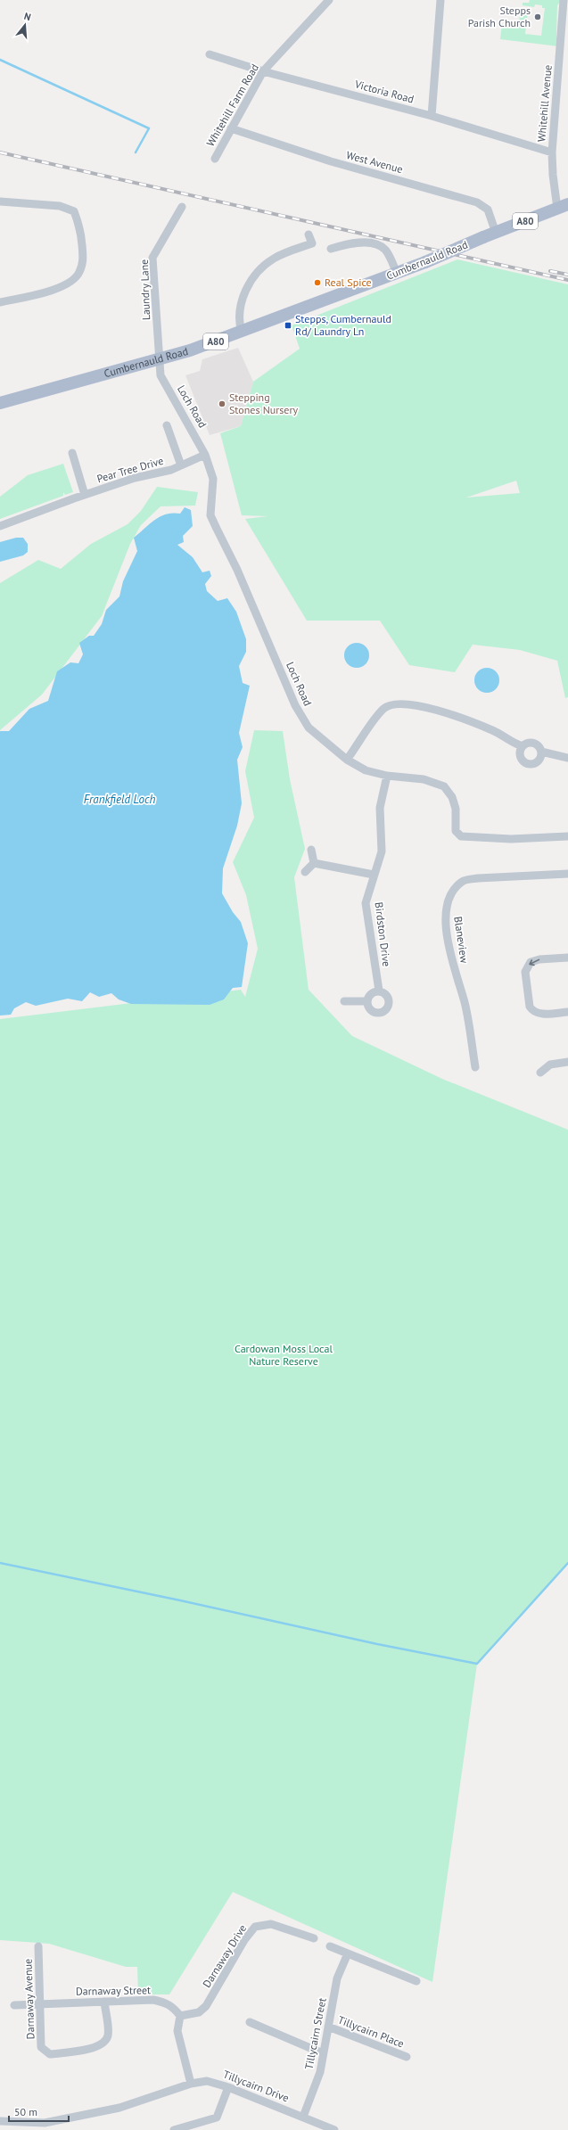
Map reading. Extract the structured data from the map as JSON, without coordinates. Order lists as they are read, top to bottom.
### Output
{
  "streets": {
    "main road": ["A80", "Cumbernauld Road"],
    "street": [
      "Victoria Road",
      "Whitehill Avenue",
      "Whitehill Farm Road",
      "West Avenue",
      "Laundry Lane",
      "Loch Road",
      "Pear Tree Drive",
      "Birdston Drive",
      "Blaneview",
      "Darnaway Drive",
      "Darnaway Street",
      "Darnaway Avenue",
      "Tillycairn Place",
      "Tillycairn Street",
      "Tillycairn Drive"
    ]
  },
  "crossings": [
    ["Victoria Road", "Whitehill Avenue"],
    ["Victoria Road", "Whitehill Farm Road"],
    ["Whitehill Avenue", "Cumbernauld Road"],
    ["Whitehill Farm Road", "West Avenue"],
    ["West Avenue", "Cumbernauld Road"],
    ["Cumbernauld Road", "Laundry Lane"],
    ["Cumbernauld Road", "Loch Road"],
    ["Laundry Lane", "Loch Road"],
    ["Loch Road", "Pear Tree Drive"],
    ["Loch Road", "Birdston Drive"],
    ["Darnaway Drive", "Darnaway Street"],
    ["Darnaway Street", "Darnaway Avenue"],
    ["Tillycairn Place", "Tillycairn Street"],
    ["Tillycairn Street", "Tillycairn Drive"]
  ],
  "water": ["Frankfield Loch"],
  "parks": ["Cardowan Moss Local Nature Reserve"],
  "places": {
    "other": ["Stepps Parish Church", "Real Spice", "Stepping Stones Nursery"],
    "transit": ["Stepps, Cumbernauld Rd/ Laundry Ln"]
  },
  "scale_bar": "50 m",
  "north": "top"
}
